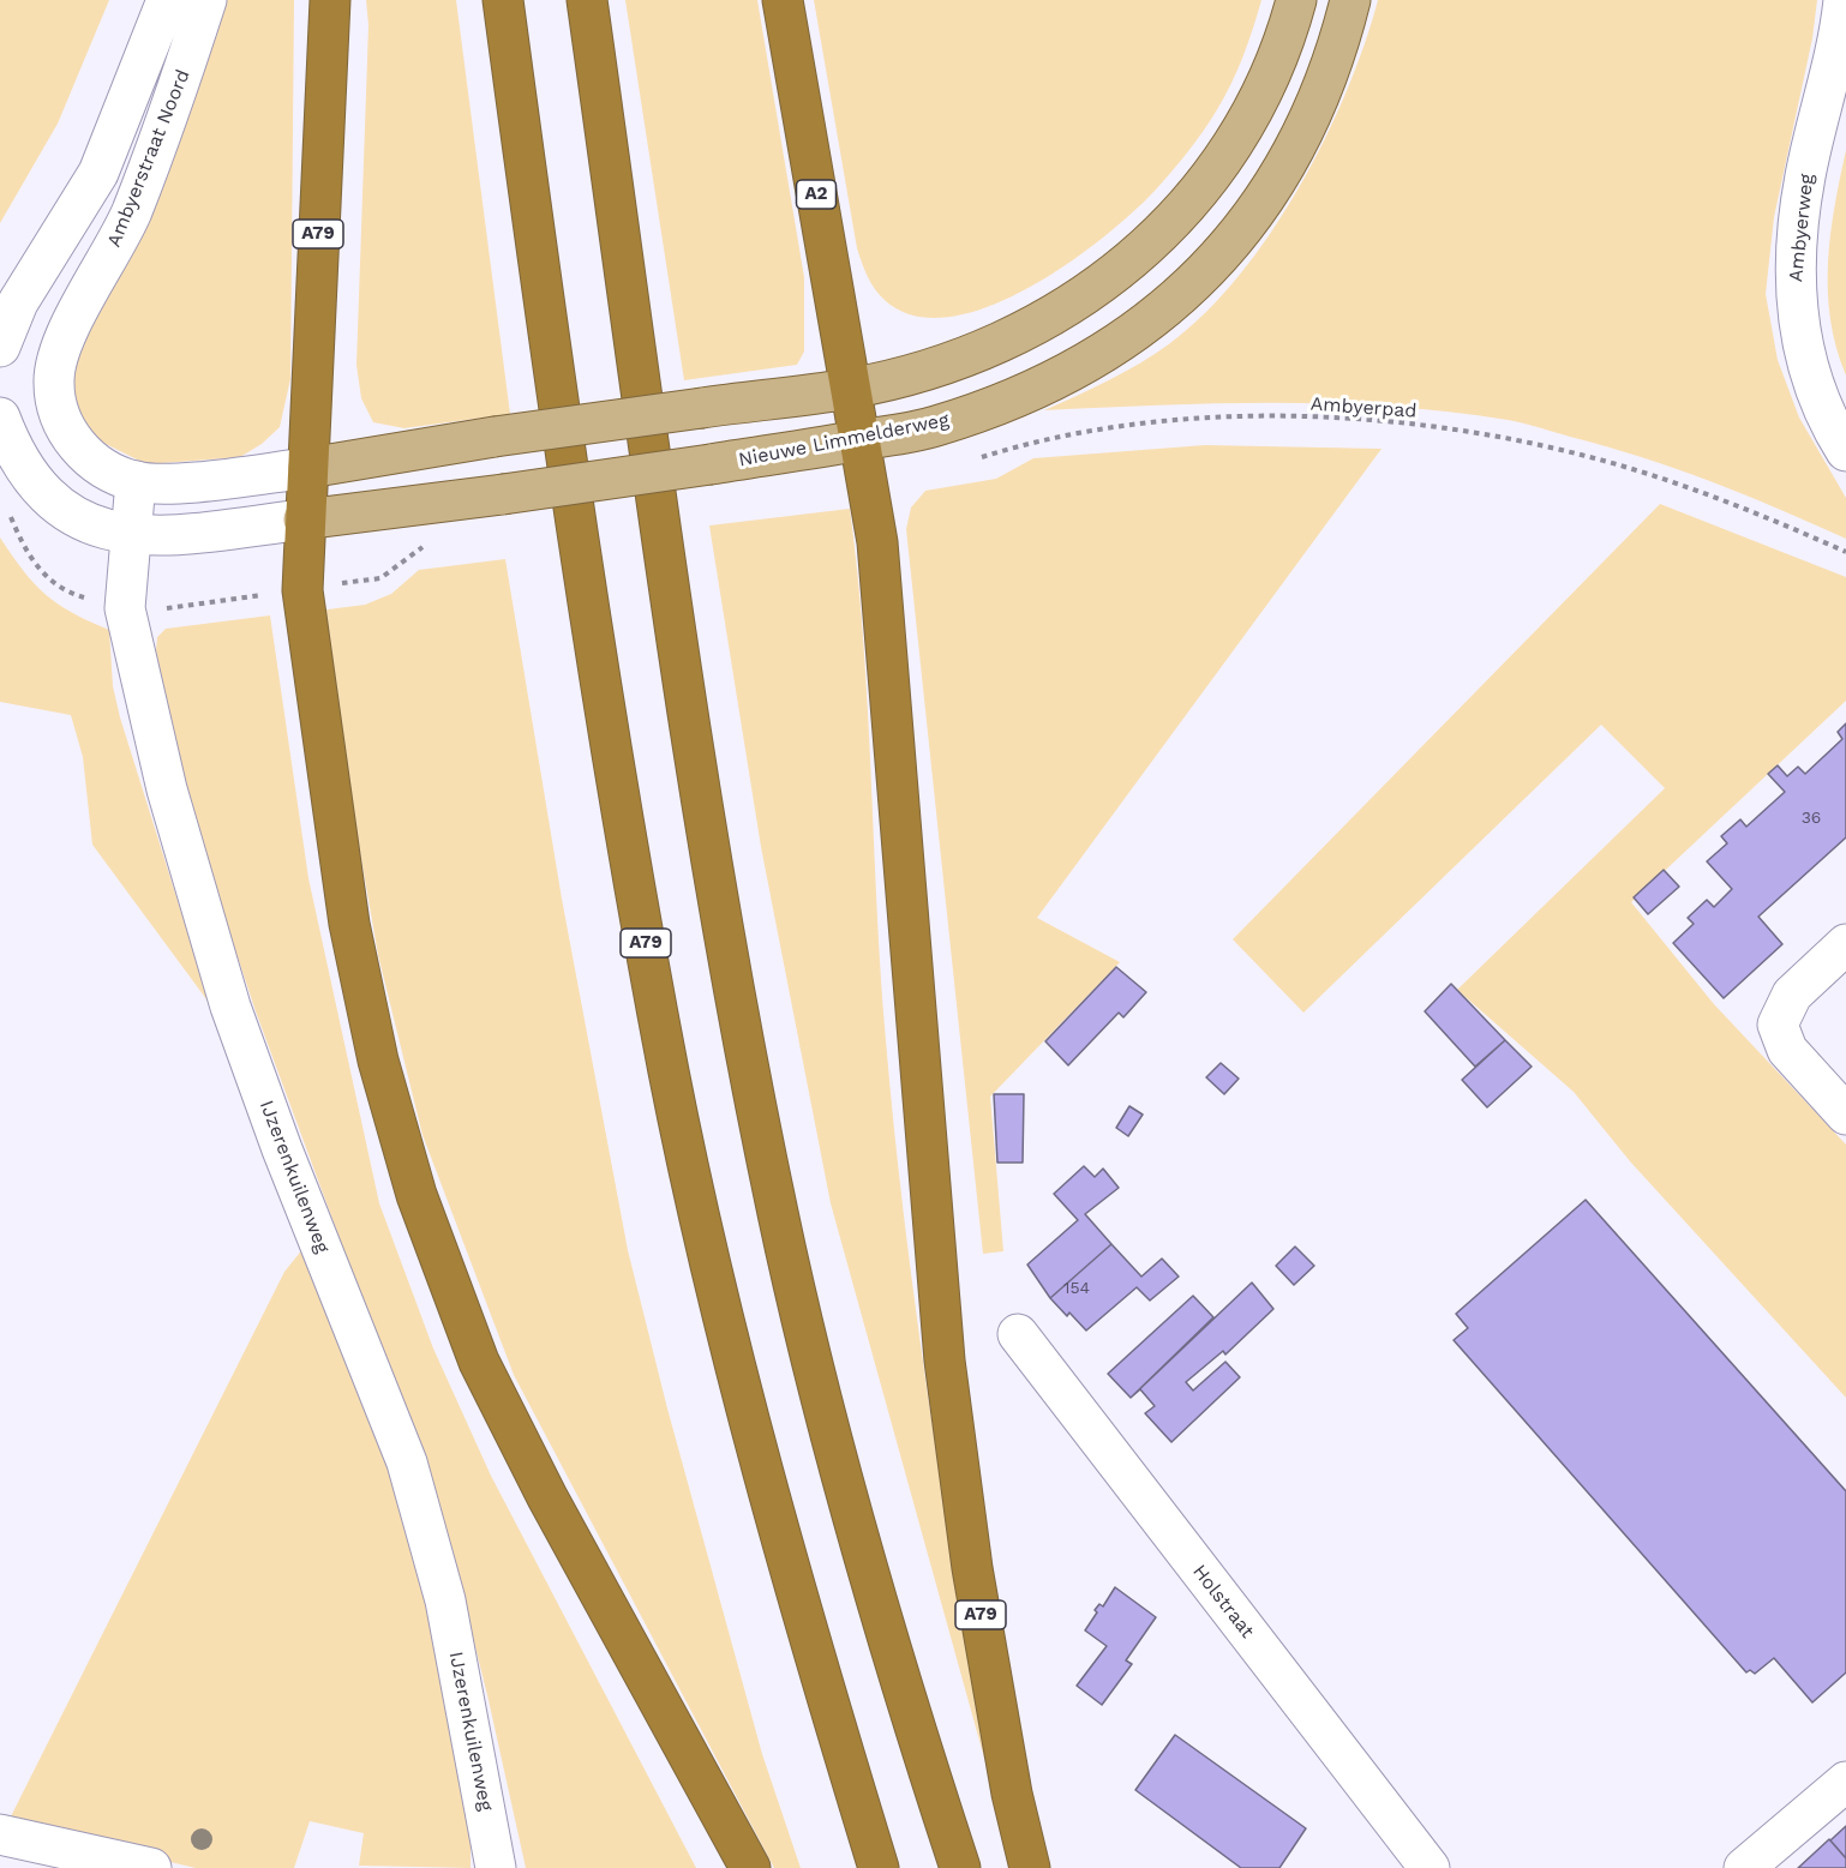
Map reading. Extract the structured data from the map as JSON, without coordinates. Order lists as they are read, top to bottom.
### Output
{
  "streets": {
    "highway": ["A2", "A79"],
    "main road": ["Nieuwe Limmelderweg"],
    "street": [
      "Ambyerstraat Noord",
      "Ambyerweg",
      "IJzerenkuilenweg",
      "Holstraat"
    ],
    "path": ["Ambyerpad"]
  },
  "crossings": [
    ["Ambyerstraat Noord", "A79"],
    ["Ambyerstraat Noord", "IJzerenkuilenweg"],
    ["A79", "Nieuwe Limmelderweg"]
  ],
  "house_numbers": ["36", "154"]
}
